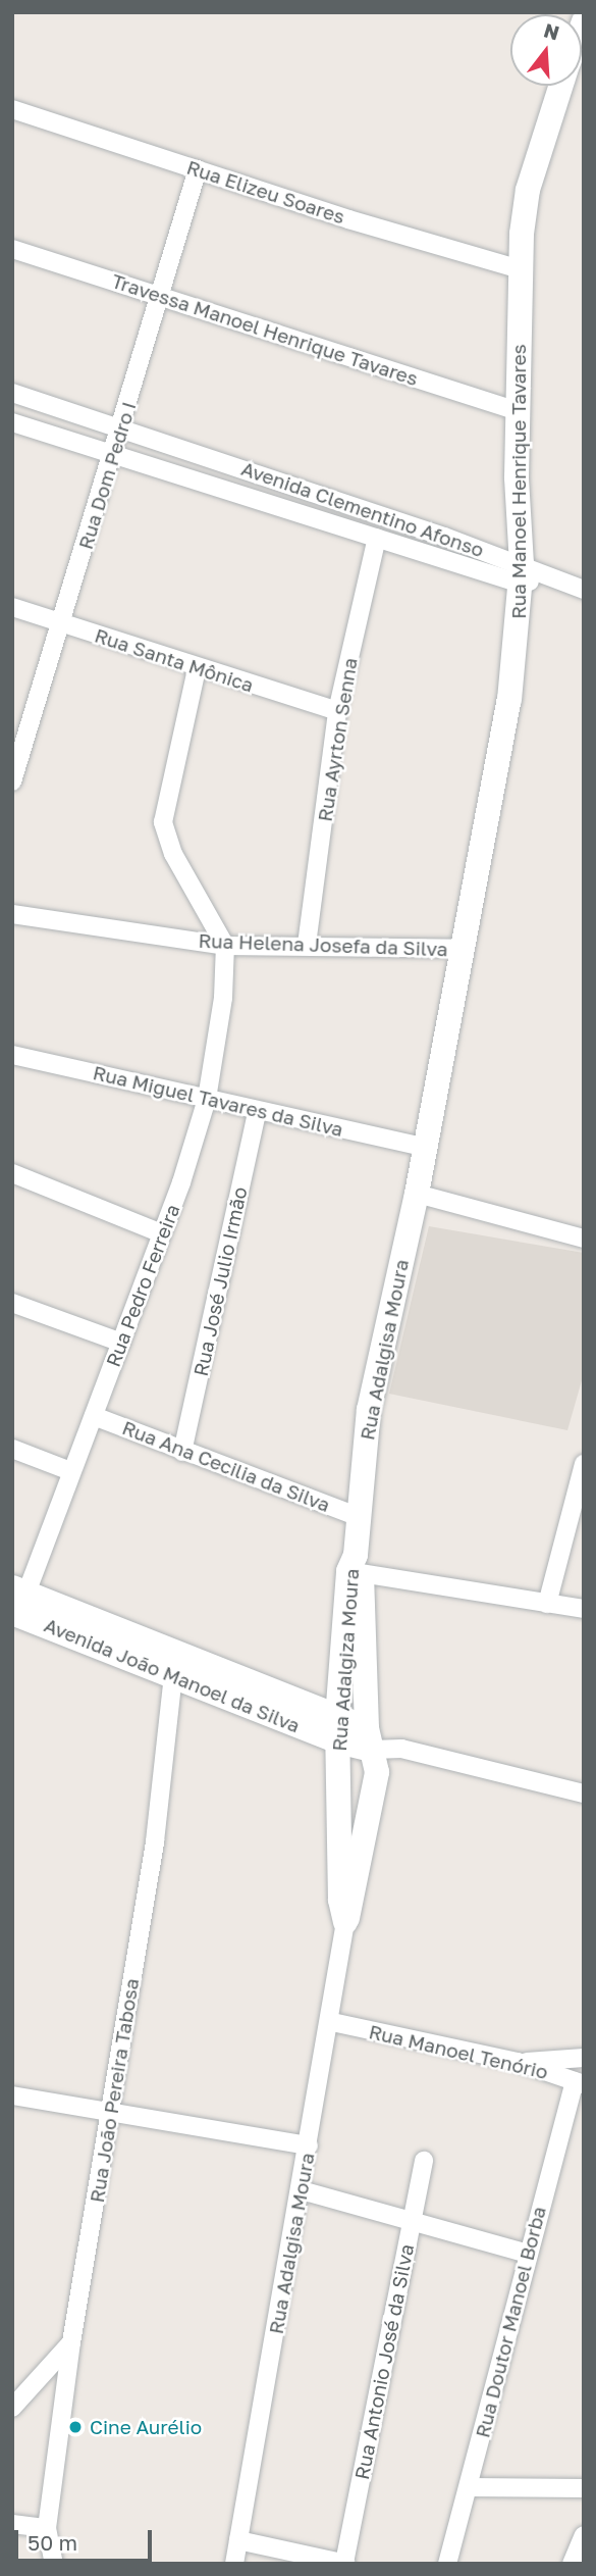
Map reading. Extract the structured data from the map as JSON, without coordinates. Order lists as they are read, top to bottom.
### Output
{
  "streets": {
    "street": [
      "Rua Elizeu Soares",
      "Travessa Manoel Henrique Tavares",
      "Rua Dom Pedro I",
      "Rua Manoel Henrique Tavares",
      "Avenida Clementino Afonso",
      "Rua Santa Mônica",
      "Rua Ayrton Senna",
      "Rua Helena Josefa da Silva",
      "Rua Miguel Tavares da Silva",
      "Rua José Julio Irmão",
      "Rua Pedro Ferreira",
      "Rua Adalgisa Moura",
      "Rua Ana Cecilia da Silva",
      "Rua Adalgiza Moura",
      "Avenida João Manoel da Silva",
      "Rua Manoel Tenório",
      "Rua João Pereira Tabosa",
      "Rua Doutor Manoel Borba",
      "Rua Antonio José da Silva"
    ]
  },
  "crossings": [
    ["Rua Elizeu Soares", "Rua Dom Pedro I"],
    ["Rua Elizeu Soares", "Rua Manoel Henrique Tavares"],
    ["Travessa Manoel Henrique Tavares", "Rua Dom Pedro I"],
    ["Travessa Manoel Henrique Tavares", "Rua Manoel Henrique Tavares"],
    ["Rua Dom Pedro I", "Avenida Clementino Afonso"],
    ["Rua Dom Pedro I", "Rua Santa Mônica"],
    ["Rua Manoel Henrique Tavares", "Avenida Clementino Afonso"],
    ["Rua Manoel Henrique Tavares", "Rua Helena Josefa da Silva"],
    ["Rua Manoel Henrique Tavares", "Rua Miguel Tavares da Silva"],
    ["Rua Manoel Henrique Tavares", "Rua Adalgisa Moura"],
    ["Avenida Clementino Afonso", "Rua Ayrton Senna"],
    ["Rua Santa Mônica", "Rua Ayrton Senna"],
    ["Rua Ayrton Senna", "Rua Helena Josefa da Silva"],
    ["Rua Helena Josefa da Silva", "Rua Pedro Ferreira"],
    ["Rua Miguel Tavares da Silva", "Rua José Julio Irmão"],
    ["Rua Miguel Tavares da Silva", "Rua Pedro Ferreira"],
    ["Rua Miguel Tavares da Silva", "Rua Adalgisa Moura"],
    ["Rua José Julio Irmão", "Rua Ana Cecilia da Silva"],
    ["Rua Pedro Ferreira", "Rua Ana Cecilia da Silva"],
    ["Rua Pedro Ferreira", "Avenida João Manoel da Silva"],
    ["Rua Adalgisa Moura", "Rua Ana Cecilia da Silva"],
    ["Rua Adalgisa Moura", "Rua Adalgiza Moura"],
    ["Rua Adalgisa Moura", "Rua Manoel Tenório"],
    ["Rua Adalgiza Moura", "Avenida João Manoel da Silva"],
    ["Avenida João Manoel da Silva", "Rua João Pereira Tabosa"],
    ["Rua Manoel Tenório", "Rua Doutor Manoel Borba"]
  ],
  "places": ["Cine Aurélio"],
  "scale_bar": "50 m",
  "north": "top"
}
